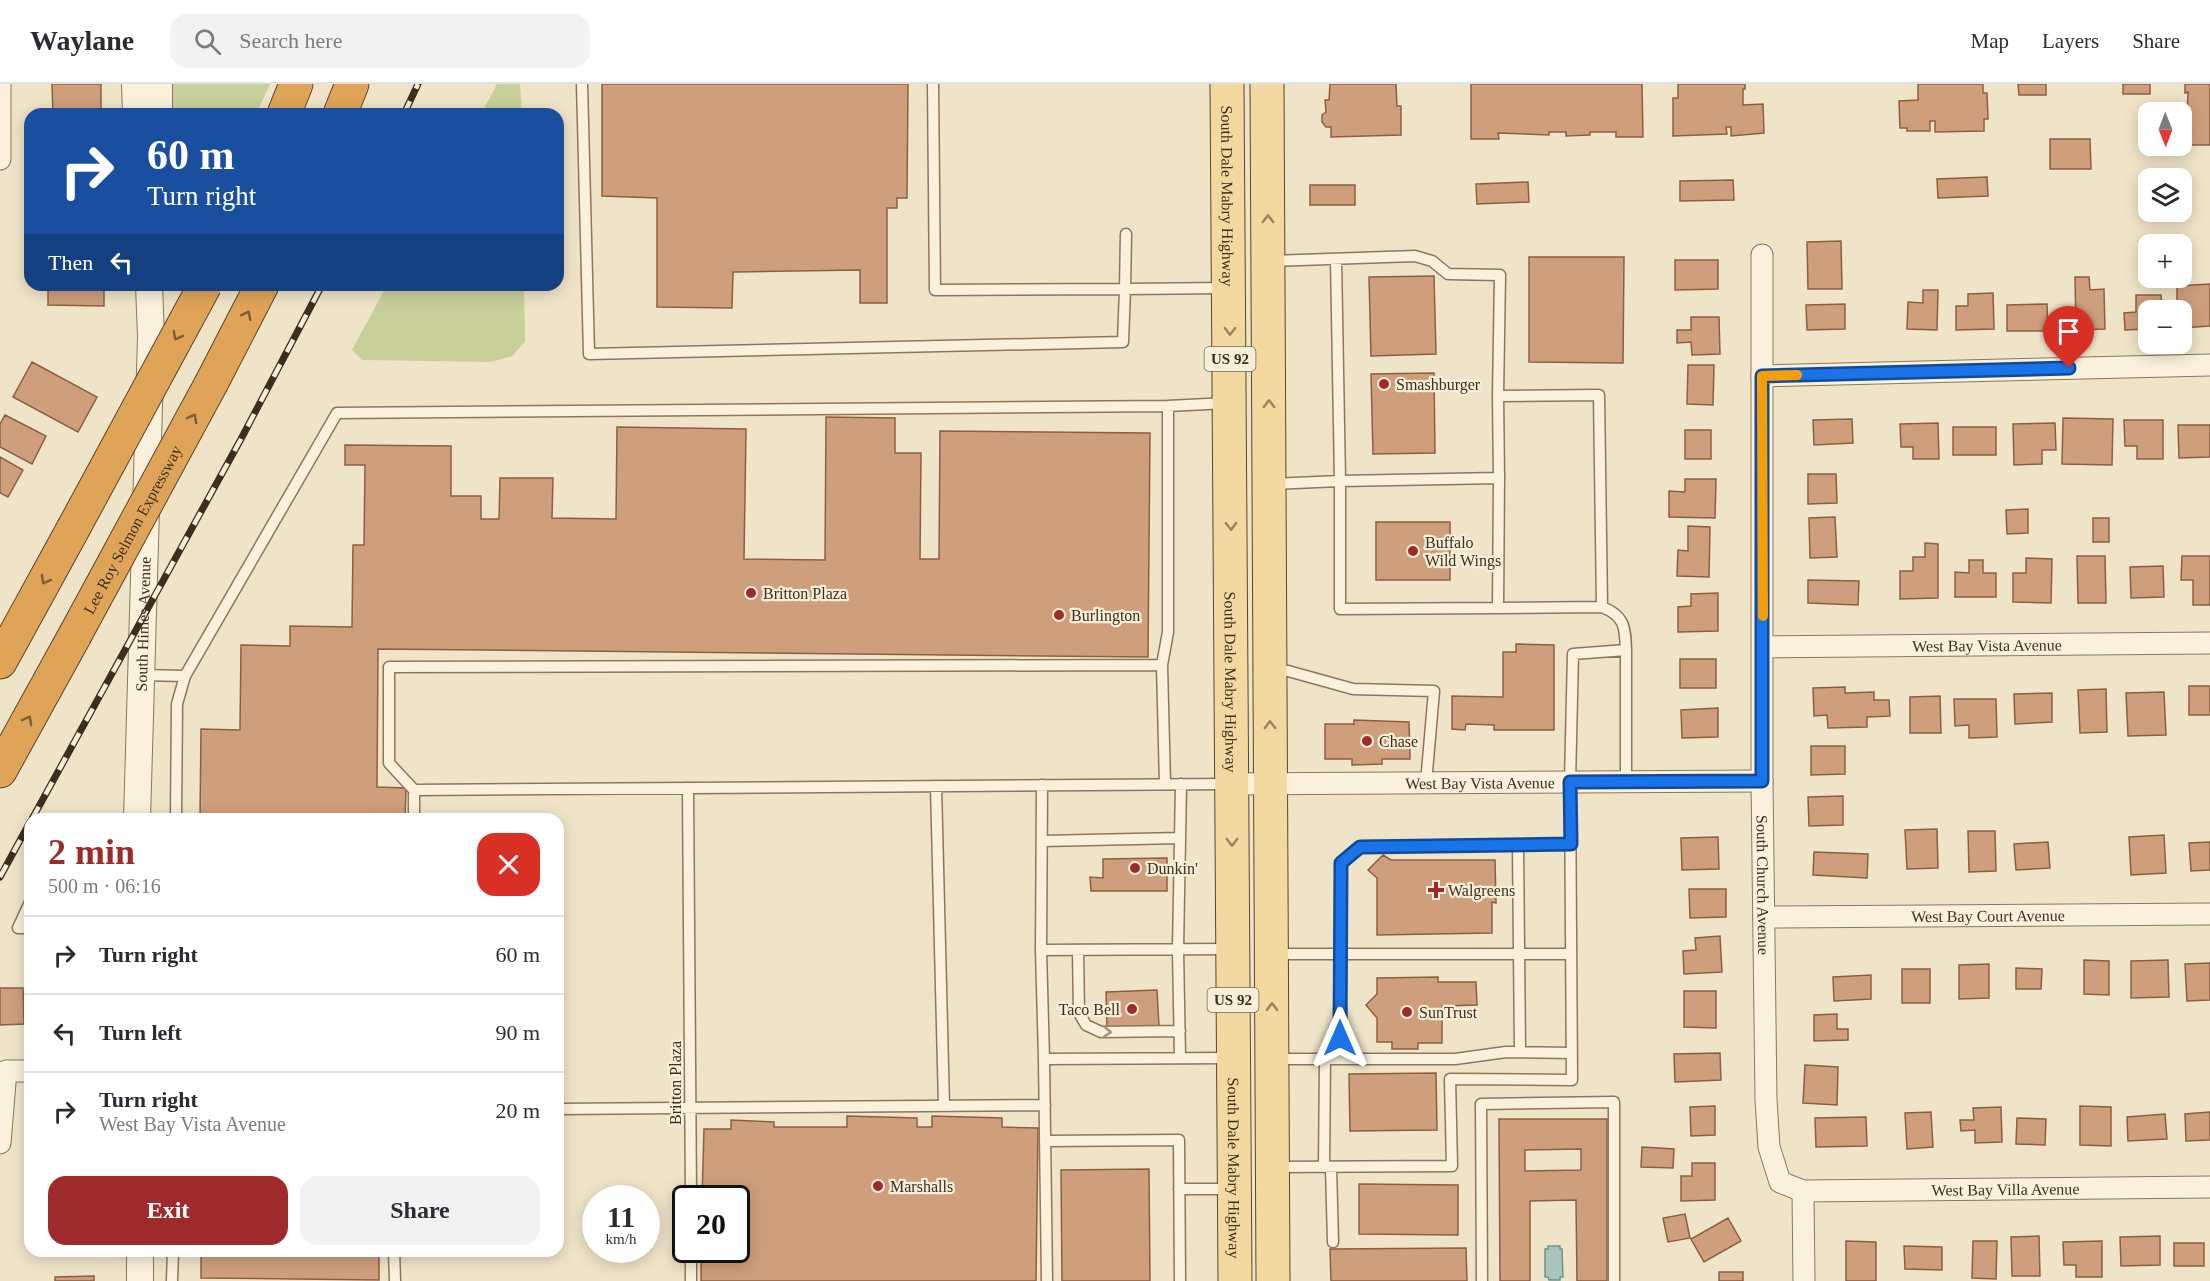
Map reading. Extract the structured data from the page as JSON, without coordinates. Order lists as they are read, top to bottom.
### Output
{
  "streets": {
    "highway": ["Lee Roy Selmon Expressway"],
    "main road": ["South Dale Mabry Highway", "US 92"],
    "street": [
      "South Himes Avenue",
      "West Bay Vista Avenue",
      "South Church Avenue",
      "West Bay Court Avenue",
      "West Bay Villa Avenue"
    ],
    "lane": ["Britton Plaza"]
  },
  "crossings": [
    ["South Dale Mabry Highway", "West Bay Vista Avenue"],
    ["US 92", "West Bay Vista Avenue"],
    ["West Bay Vista Avenue", "South Church Avenue"],
    ["South Church Avenue", "West Bay Court Avenue"],
    ["South Church Avenue", "West Bay Villa Avenue"]
  ],
  "places": {
    "other": [
      "Smashburger",
      "Buffalo Wild Wings",
      "Britton Plaza",
      "Burlington",
      "Chase",
      "Dunkin'",
      "Taco Bell",
      "SunTrust",
      "Marshalls"
    ],
    "health": ["Walgreens"]
  },
  "north": "bottom",
  "page": {
    "header": "Waylane",
    "search": "Search here",
    "nav": ["Map", "Layers", "Share"],
    "map_buttons": ["+", "−"],
    "turn": ["60 m", "Turn right"],
    "then": "Then",
    "heading": ["2 min", "500 m · 06:16"],
    "list": [
      {
        "name": "Turn right",
        "value": "60 m"
      },
      {
        "name": "Turn left",
        "value": "90 m"
      },
      {
        "name": "Turn right",
        "note": "West Bay Vista Avenue",
        "value": "20 m"
      }
    ],
    "buttons": ["Exit", "Share"],
    "speed": "11 km/h",
    "limit": "20"
  }
}
